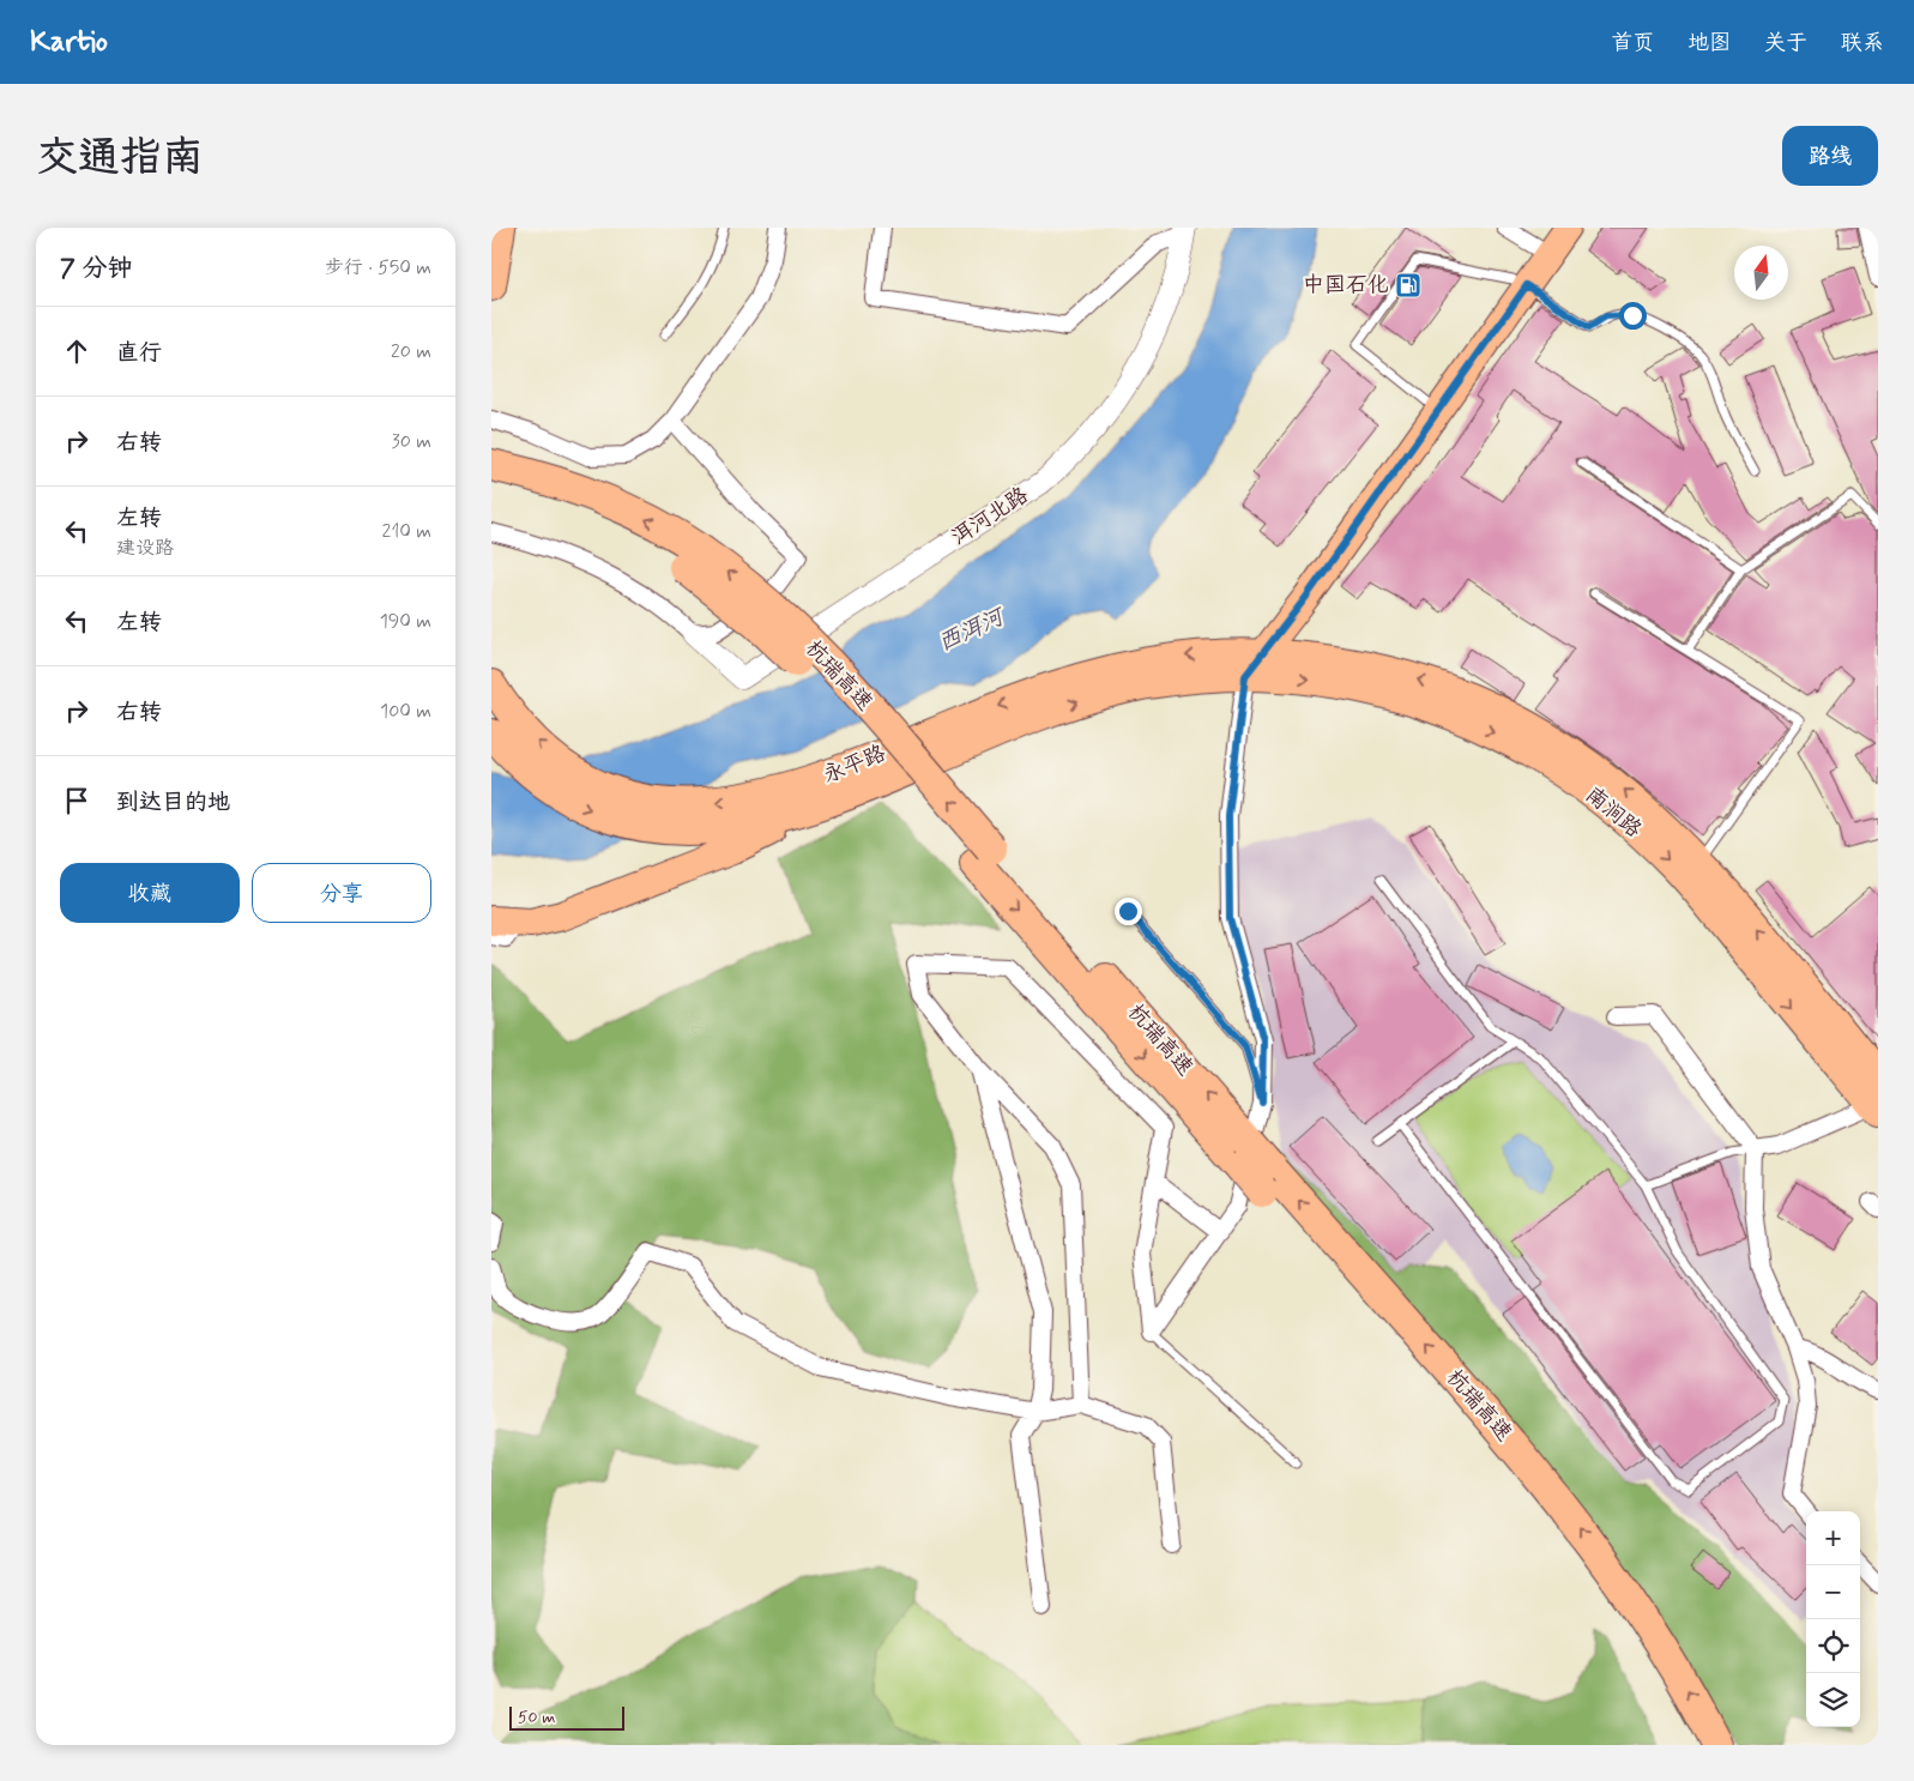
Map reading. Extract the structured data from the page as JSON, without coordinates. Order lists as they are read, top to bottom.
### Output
{
  "streets": {
    "highway": ["杭瑞高速", "永平路", "南涧路"],
    "street": ["洱河北路"]
  },
  "crossings": [
    ["永平路", "南涧路"]
  ],
  "water": ["西洱河"],
  "places": {
    "fuel station": ["中国石化"]
  },
  "scale_bar": "50 m",
  "north": "top",
  "page": {
    "header": "Kartio",
    "nav": [
      "首页",
      "地图",
      "关于",
      "联系"
    ],
    "buttons": [
      "路线",
      ["收藏", "分享"]
    ],
    "title": "交通指南",
    "heading": ["7 分钟", "步行 · 550 m"],
    "list": [
      ["直行", "20 m"],
      ["右转", "30 m"],
      ["左转", "建设路", "210 m"],
      ["左转", "190 m"],
      ["右转", "100 m"],
      "到达目的地"
    ],
    "map_buttons": ["+", "−"],
    "scale": "50 m"
  }
}
